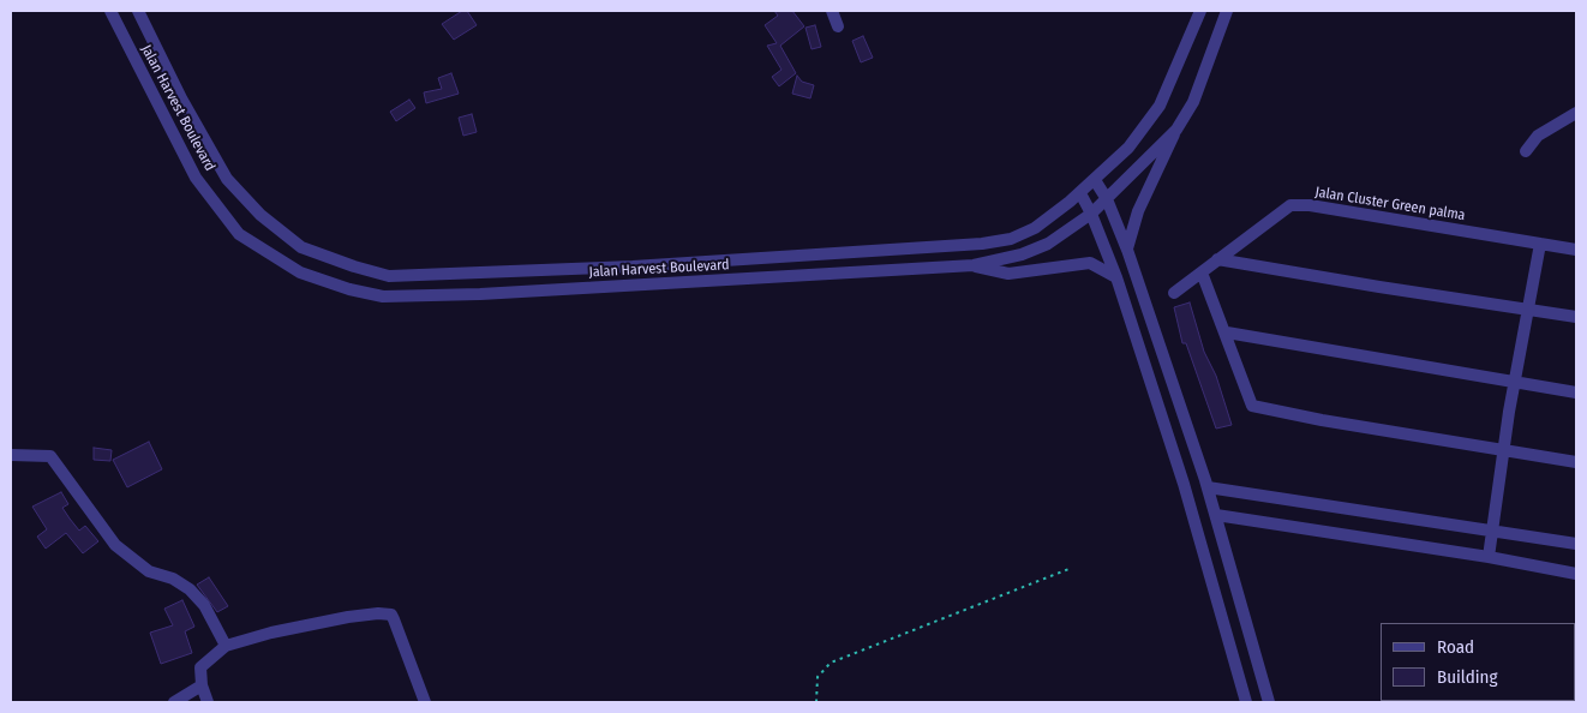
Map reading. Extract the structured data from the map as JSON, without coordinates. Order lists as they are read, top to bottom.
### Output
{
  "streets": {
    "street": ["Jalan Harvest Boulevard", "Jalan Cluster Green palma"]
  },
  "legend": ["Road", "Building"]
}
